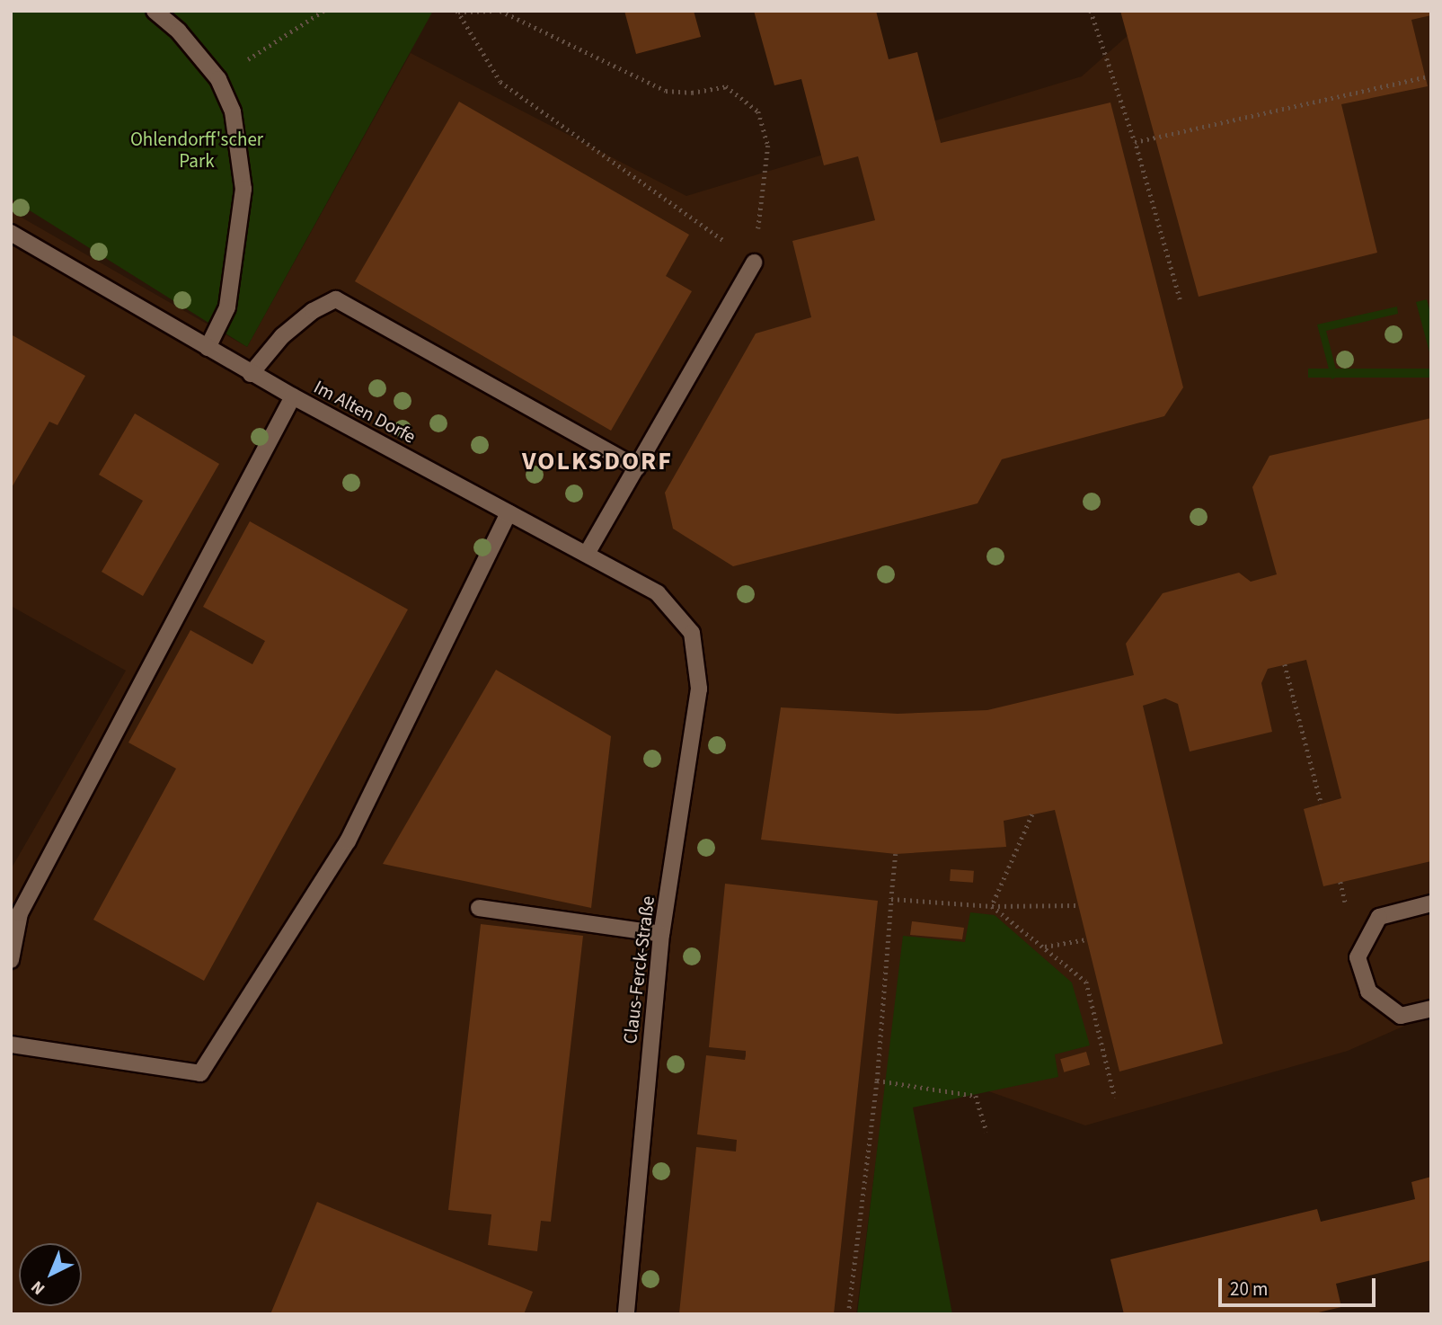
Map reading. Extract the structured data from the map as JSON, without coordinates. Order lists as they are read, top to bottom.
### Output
{
  "streets": {
    "street": ["Im Alten Dorfe", "Claus-Ferck-Straße"]
  },
  "crossings": [
    ["Im Alten Dorfe", "Claus-Ferck-Straße"]
  ],
  "districts": ["VOLKSDORF"],
  "parks": ["Ohlendorff'scher Park"],
  "scale_bar": "20 m",
  "north": "bottom left"
}
